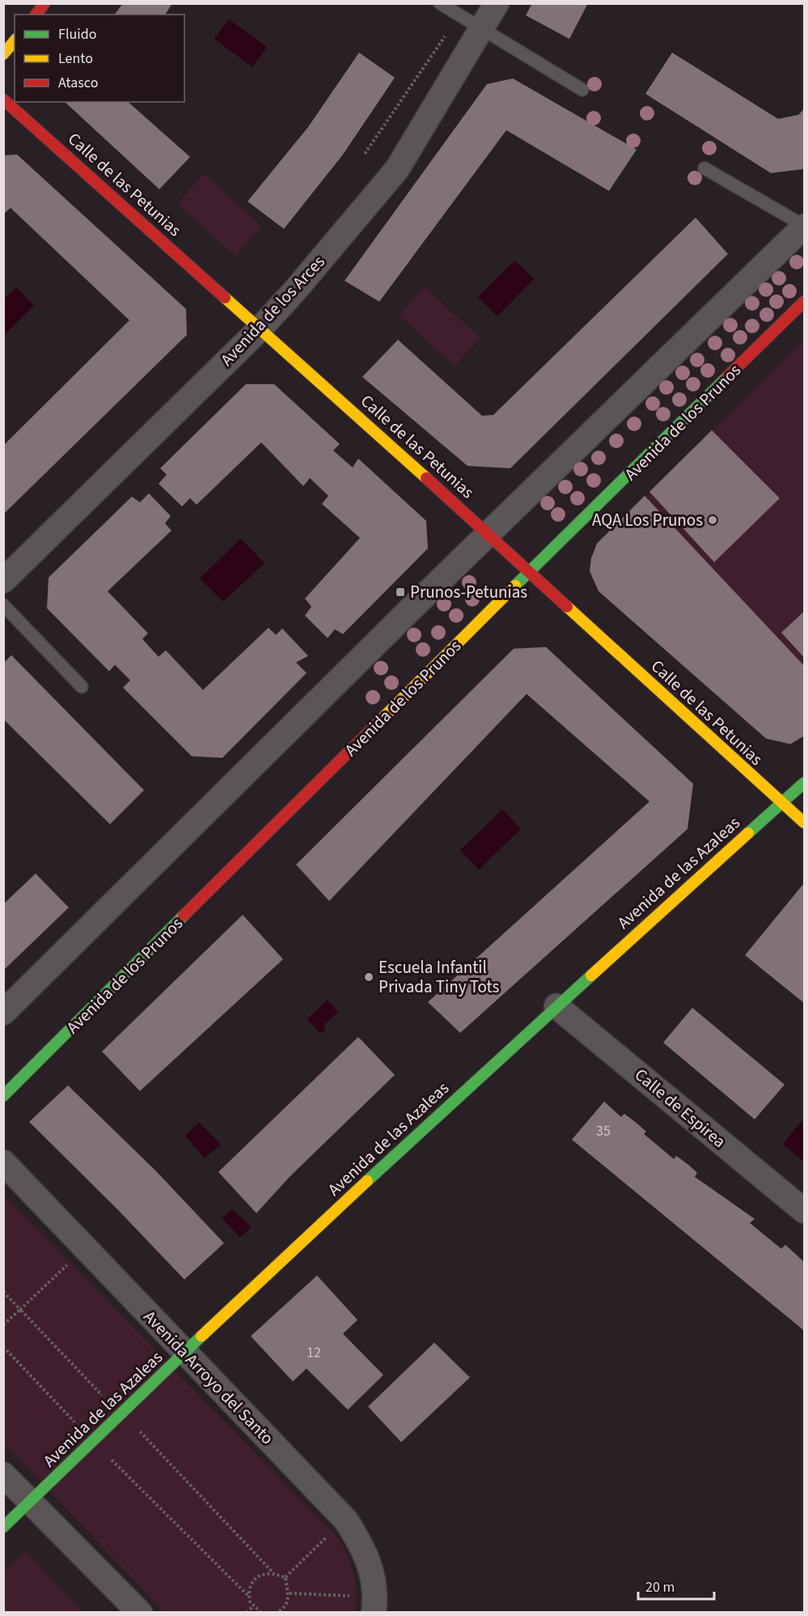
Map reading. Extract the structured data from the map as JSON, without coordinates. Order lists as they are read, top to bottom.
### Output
{
  "streets": {
    "street": [
      "Calle de las Petunias",
      "Avenida de los Arces",
      "Avenida de los Prunos",
      "Avenida de las Azaleas",
      "Calle de Espirea",
      "Avenida Arroyo del Santo"
    ]
  },
  "crossings": [
    ["Calle de las Petunias", "Avenida de los Arces"],
    ["Calle de las Petunias", "Avenida de los Prunos"],
    ["Calle de las Petunias", "Avenida de las Azaleas"],
    ["Avenida de las Azaleas", "Calle de Espirea"],
    ["Avenida de las Azaleas", "Avenida Arroyo del Santo"]
  ],
  "places": {
    "other": ["AQA Los Prunos", "Escuela Infantil Privada Tiny Tots"],
    "transit": ["Prunos-Petunias"]
  },
  "house_numbers": ["35", "12"],
  "legend": ["Fluido", "Lento", "Atasco"],
  "scale_bar": "20 m"
}
